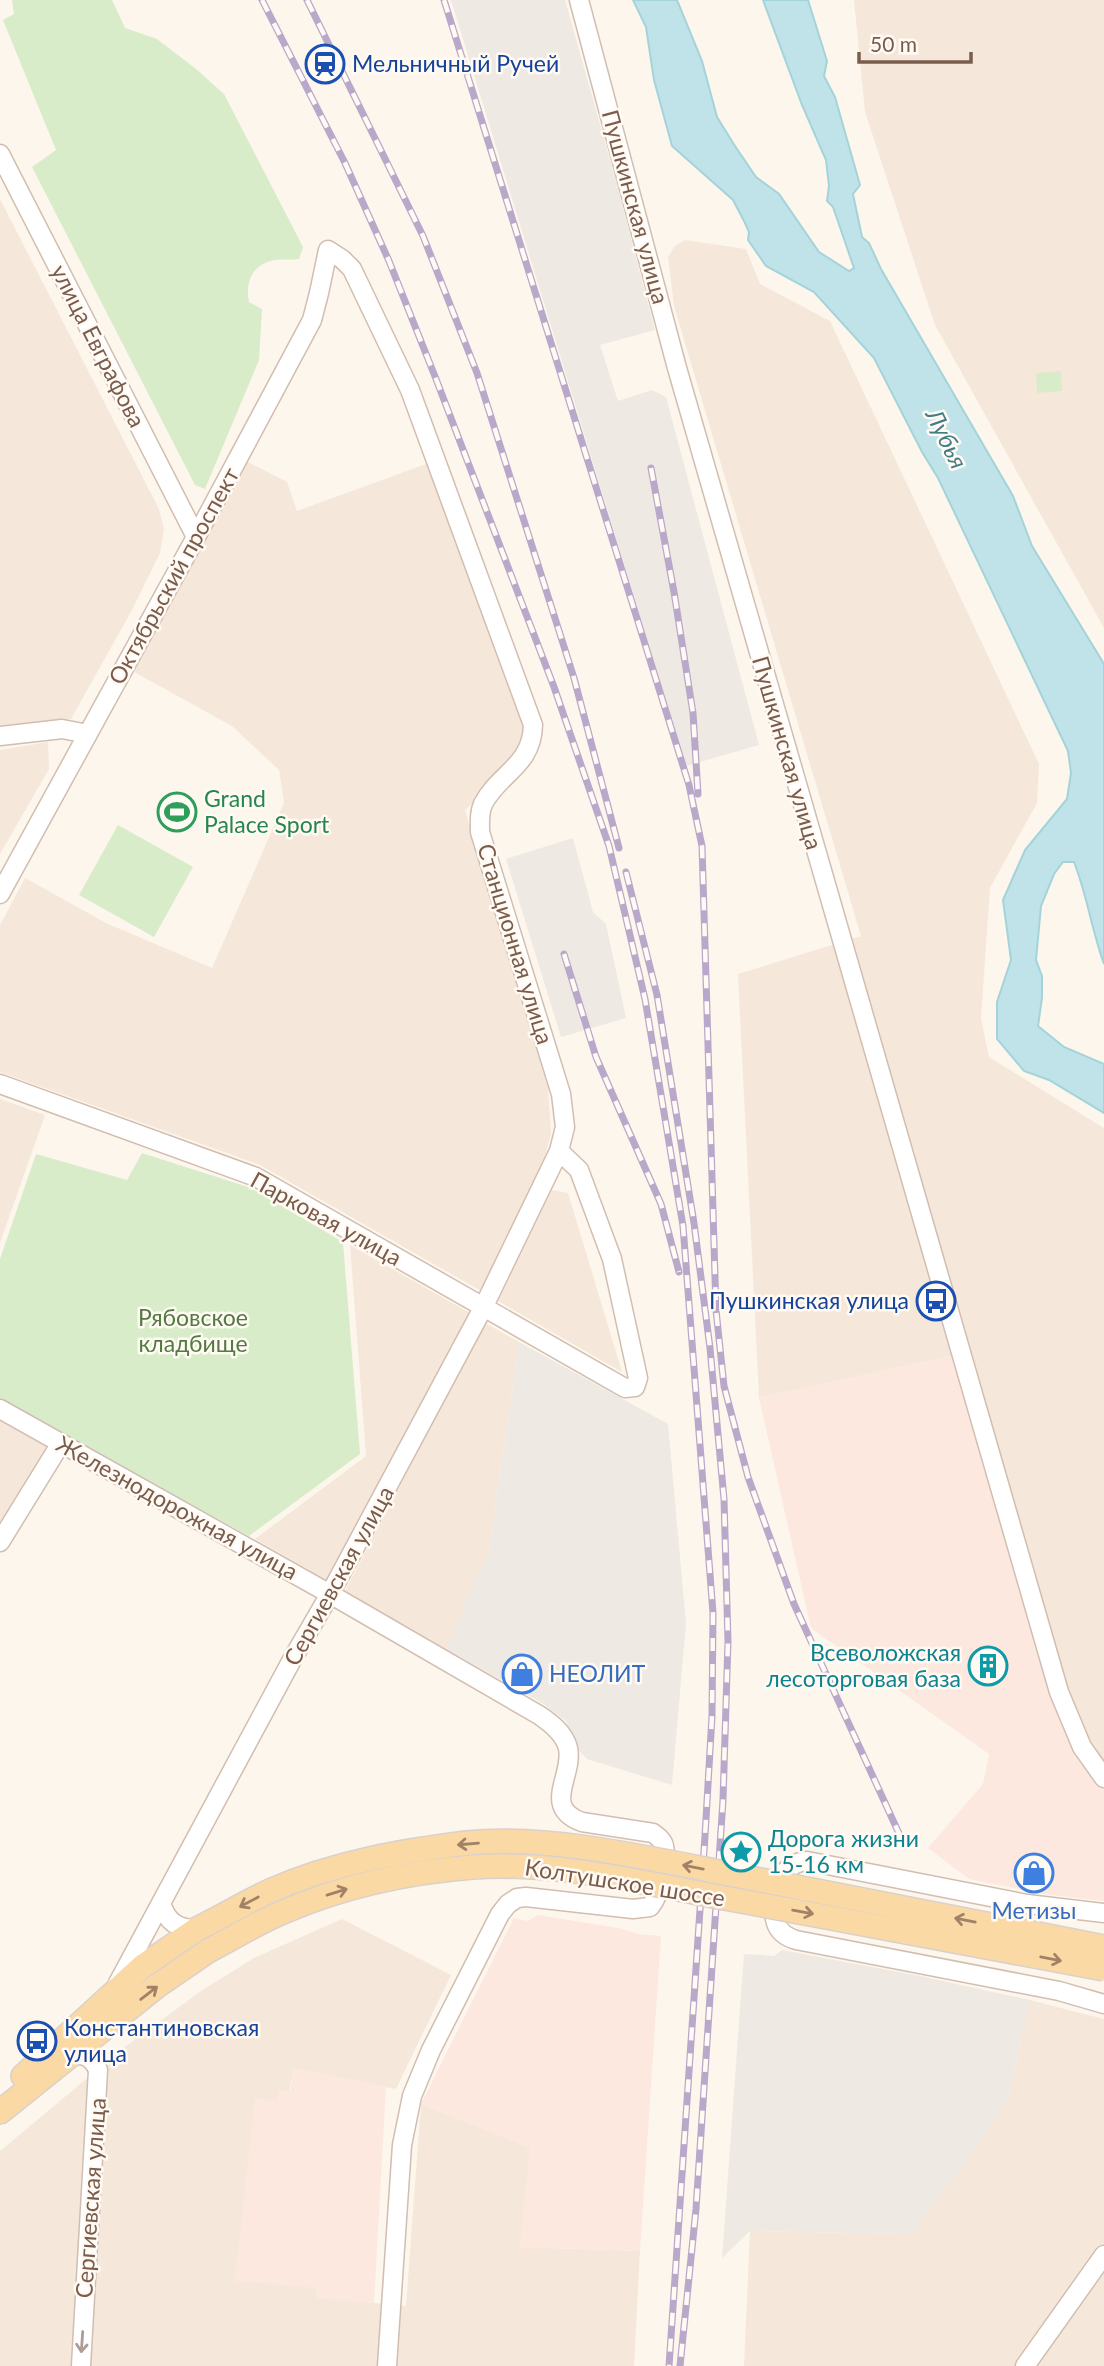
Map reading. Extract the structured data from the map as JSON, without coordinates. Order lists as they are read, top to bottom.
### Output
{
  "streets": {
    "main road": ["Колтушское шоссе"],
    "street": [
      "Пушкинская улица",
      "улица Евграфова",
      "Октябрьский проспект",
      "Станционная улица",
      "Парковая улица",
      "Железнодорожная улица",
      "Сергиевская улица"
    ]
  },
  "crossings": [
    ["улица Евграфова", "Октябрьский проспект"],
    ["Октябрьский проспект", "Станционная улица"],
    ["Станционная улица", "Парковая улица"],
    ["Станционная улица", "Сергиевская улица"],
    ["Парковая улица", "Сергиевская улица"],
    ["Железнодорожная улица", "Сергиевская улица"],
    ["Сергиевская улица", "Колтушское шоссе"]
  ],
  "water": ["Лубья"],
  "parks": ["Рябовское кладбище"],
  "places": {
    "station": ["Мельничный Ручей"],
    "sports": ["Grand Palace Sport"],
    "bus stop": ["Пушкинская улица", "Константиновская улица"],
    "building": ["Всеволожская лесоторговая база"],
    "shop": ["НЕОЛИТ", "Метизы"],
    "place": ["Дорога жизни 15-16 км"]
  },
  "scale_bar": "50 m"
}
